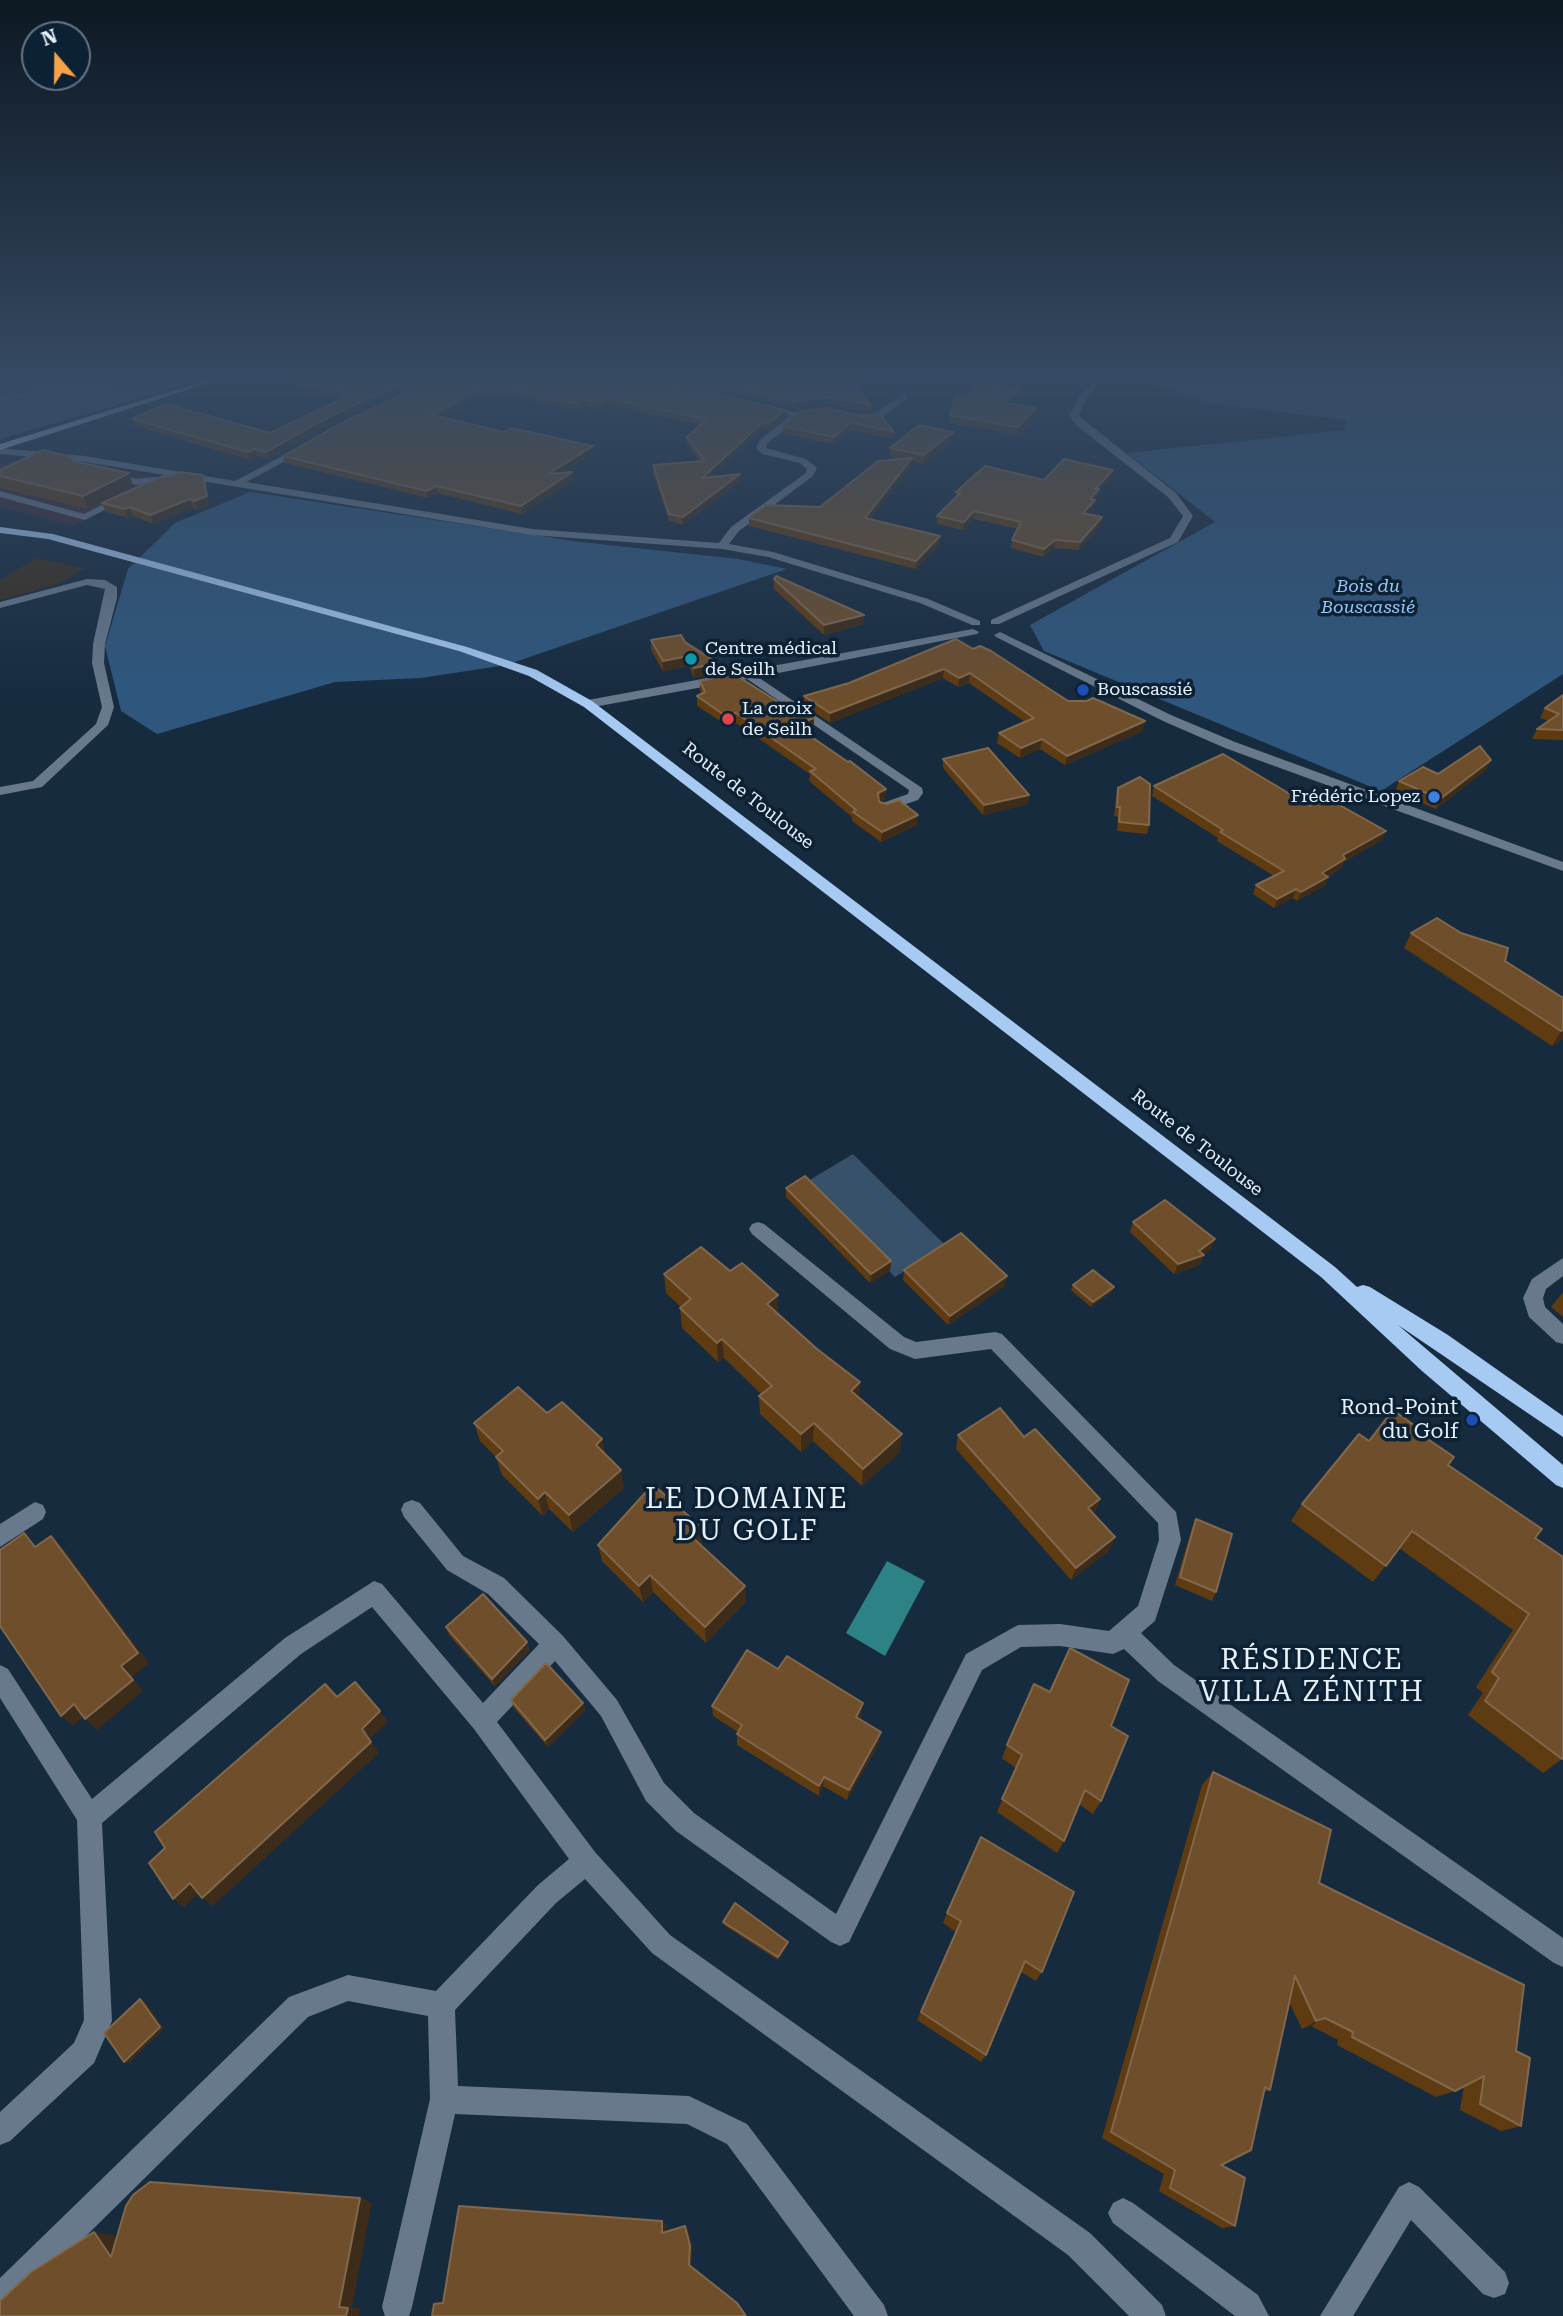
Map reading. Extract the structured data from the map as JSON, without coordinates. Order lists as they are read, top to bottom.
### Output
{
  "streets": {
    "main road": ["Route de Toulouse"]
  },
  "districts": ["LE DOMAINE DU GOLF", "RÉSIDENCE VILLA ZÉNITH"],
  "parks": ["Bois du Bouscassié"],
  "places": [
    "Centre médical de Seilh",
    "Bouscassié",
    "La croix de Seilh",
    "Frédéric Lopez",
    "Rond-Point du Golf"
  ],
  "north": "top"
}
